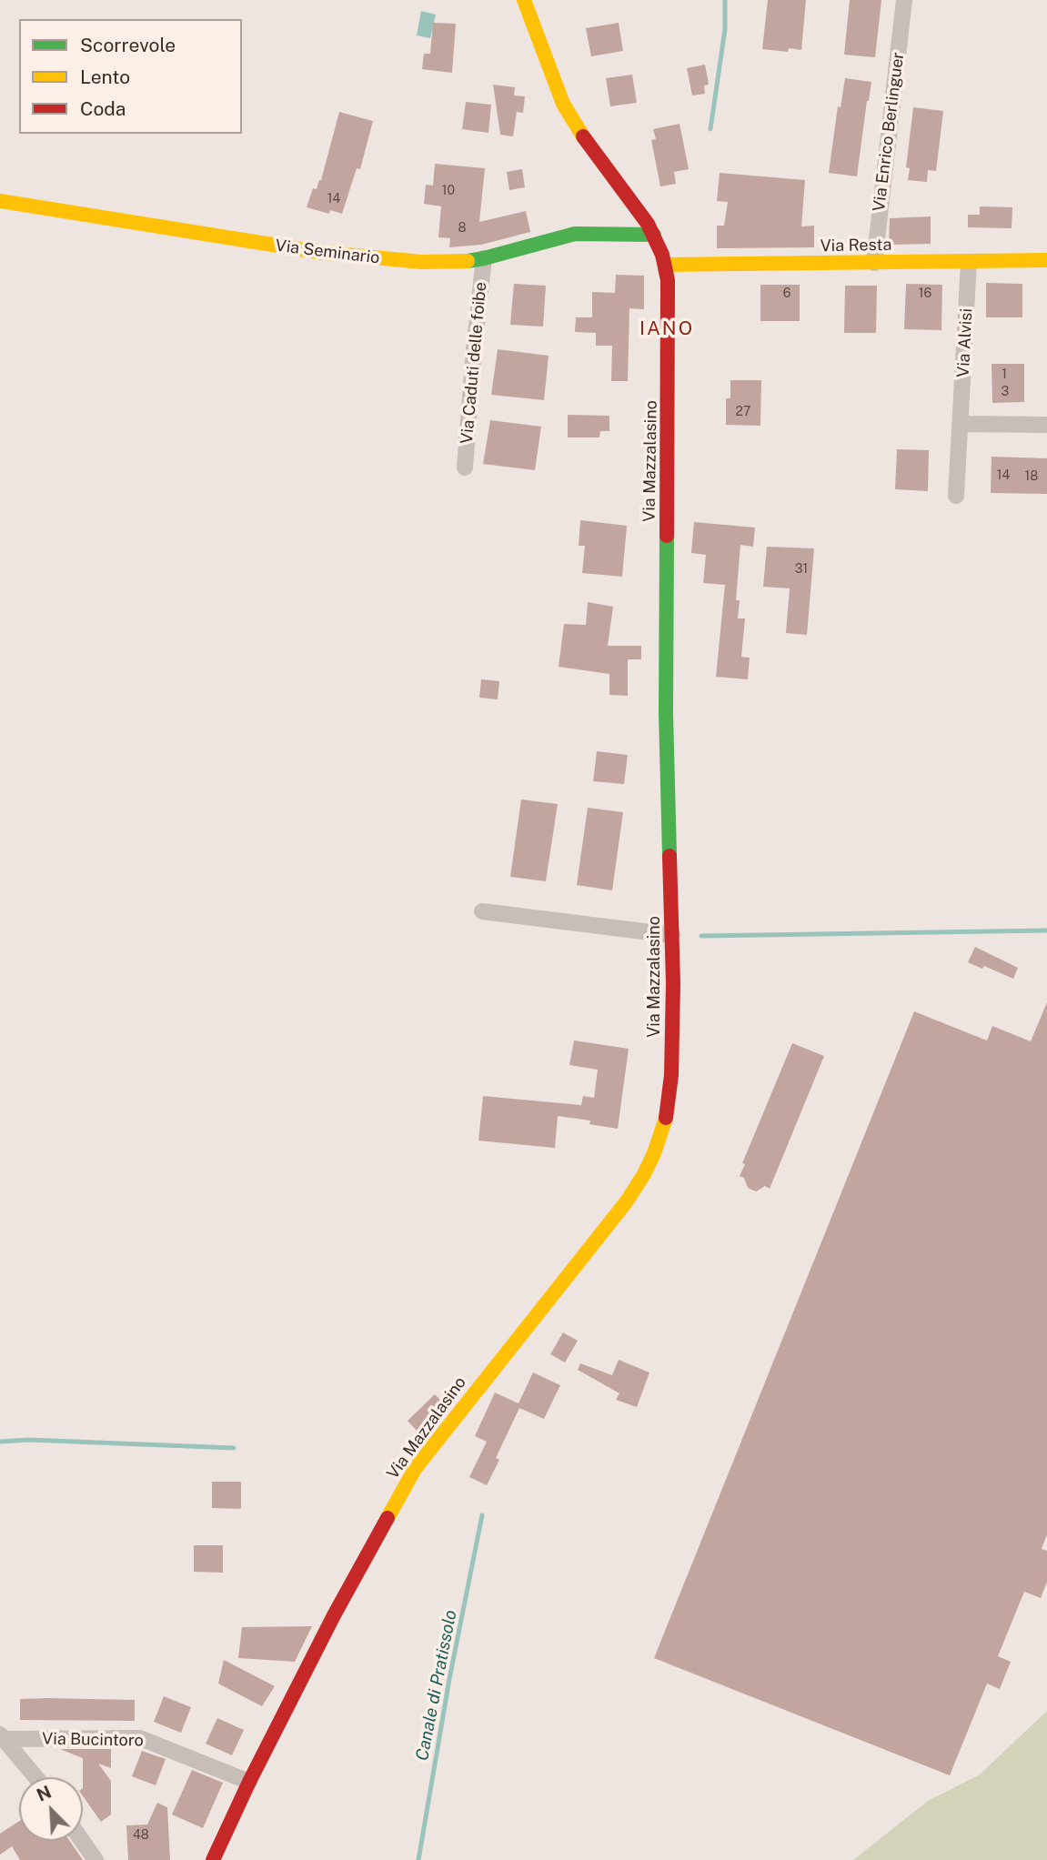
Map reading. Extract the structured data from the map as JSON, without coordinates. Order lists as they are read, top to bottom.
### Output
{
  "streets": {
    "main road": ["Via Resta", "Via Seminario", "Via Mazzalasino"],
    "street": [
      "Via Enrico Berlinguer",
      "Via Alvisi",
      "Via Caduti delle foibe",
      "Via Bucintoro"
    ]
  },
  "crossings": [
    ["Via Enrico Berlinguer", "Via Resta"],
    ["Via Resta", "Via Alvisi"],
    ["Via Resta", "Via Mazzalasino"],
    ["Via Seminario", "Via Caduti delle foibe"],
    ["Via Seminario", "Via Mazzalasino"],
    ["Via Mazzalasino", "Via Bucintoro"]
  ],
  "districts": ["IANO"],
  "water": ["Canale di Pratissolo"],
  "house_numbers": [
    "10",
    "14",
    "8",
    "6",
    "16",
    "1",
    "3",
    "27",
    "14",
    "18",
    "31",
    "48"
  ],
  "legend": ["Scorrevole", "Lento", "Coda"],
  "north": "top left"
}
